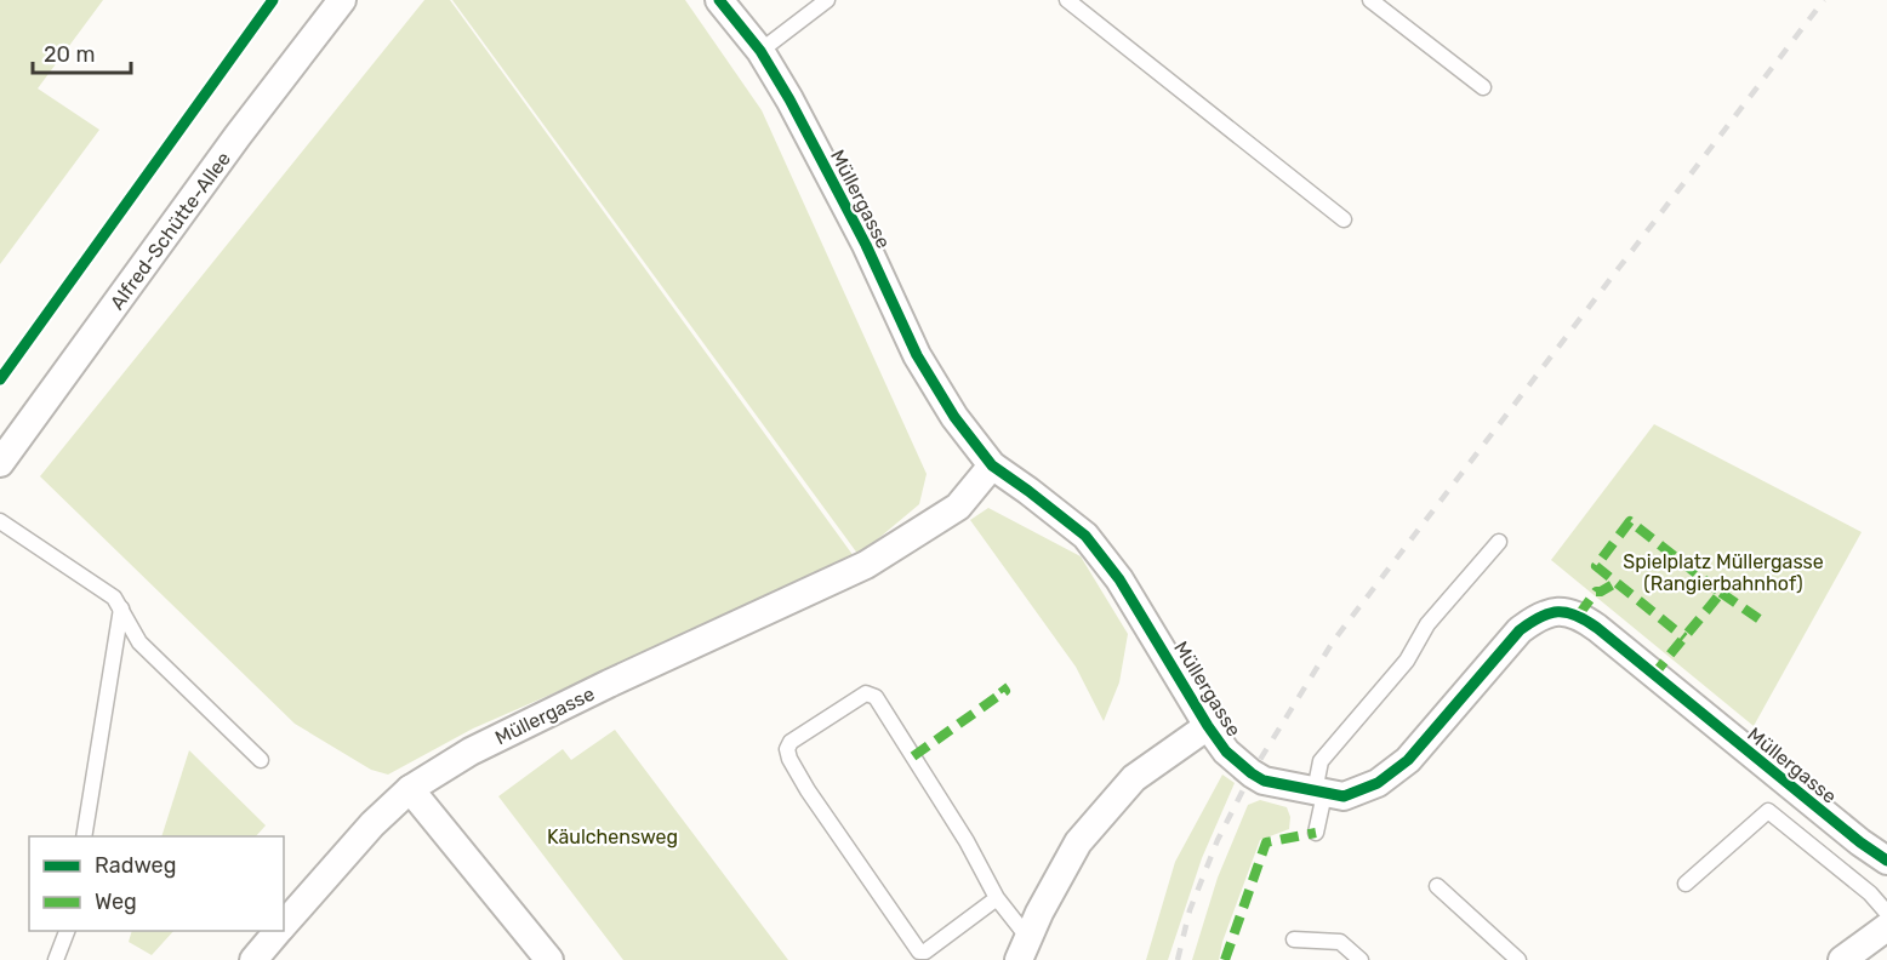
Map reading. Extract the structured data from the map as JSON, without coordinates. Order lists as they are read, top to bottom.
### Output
{
  "streets": {
    "street": ["Müllergasse", "Alfred-Schütte-Allee"]
  },
  "parks": ["Spielplatz Müllergasse (Rangierbahnhof)", "Käulchensweg"],
  "legend": ["Radweg", "Weg"],
  "scale_bar": "20 m"
}
